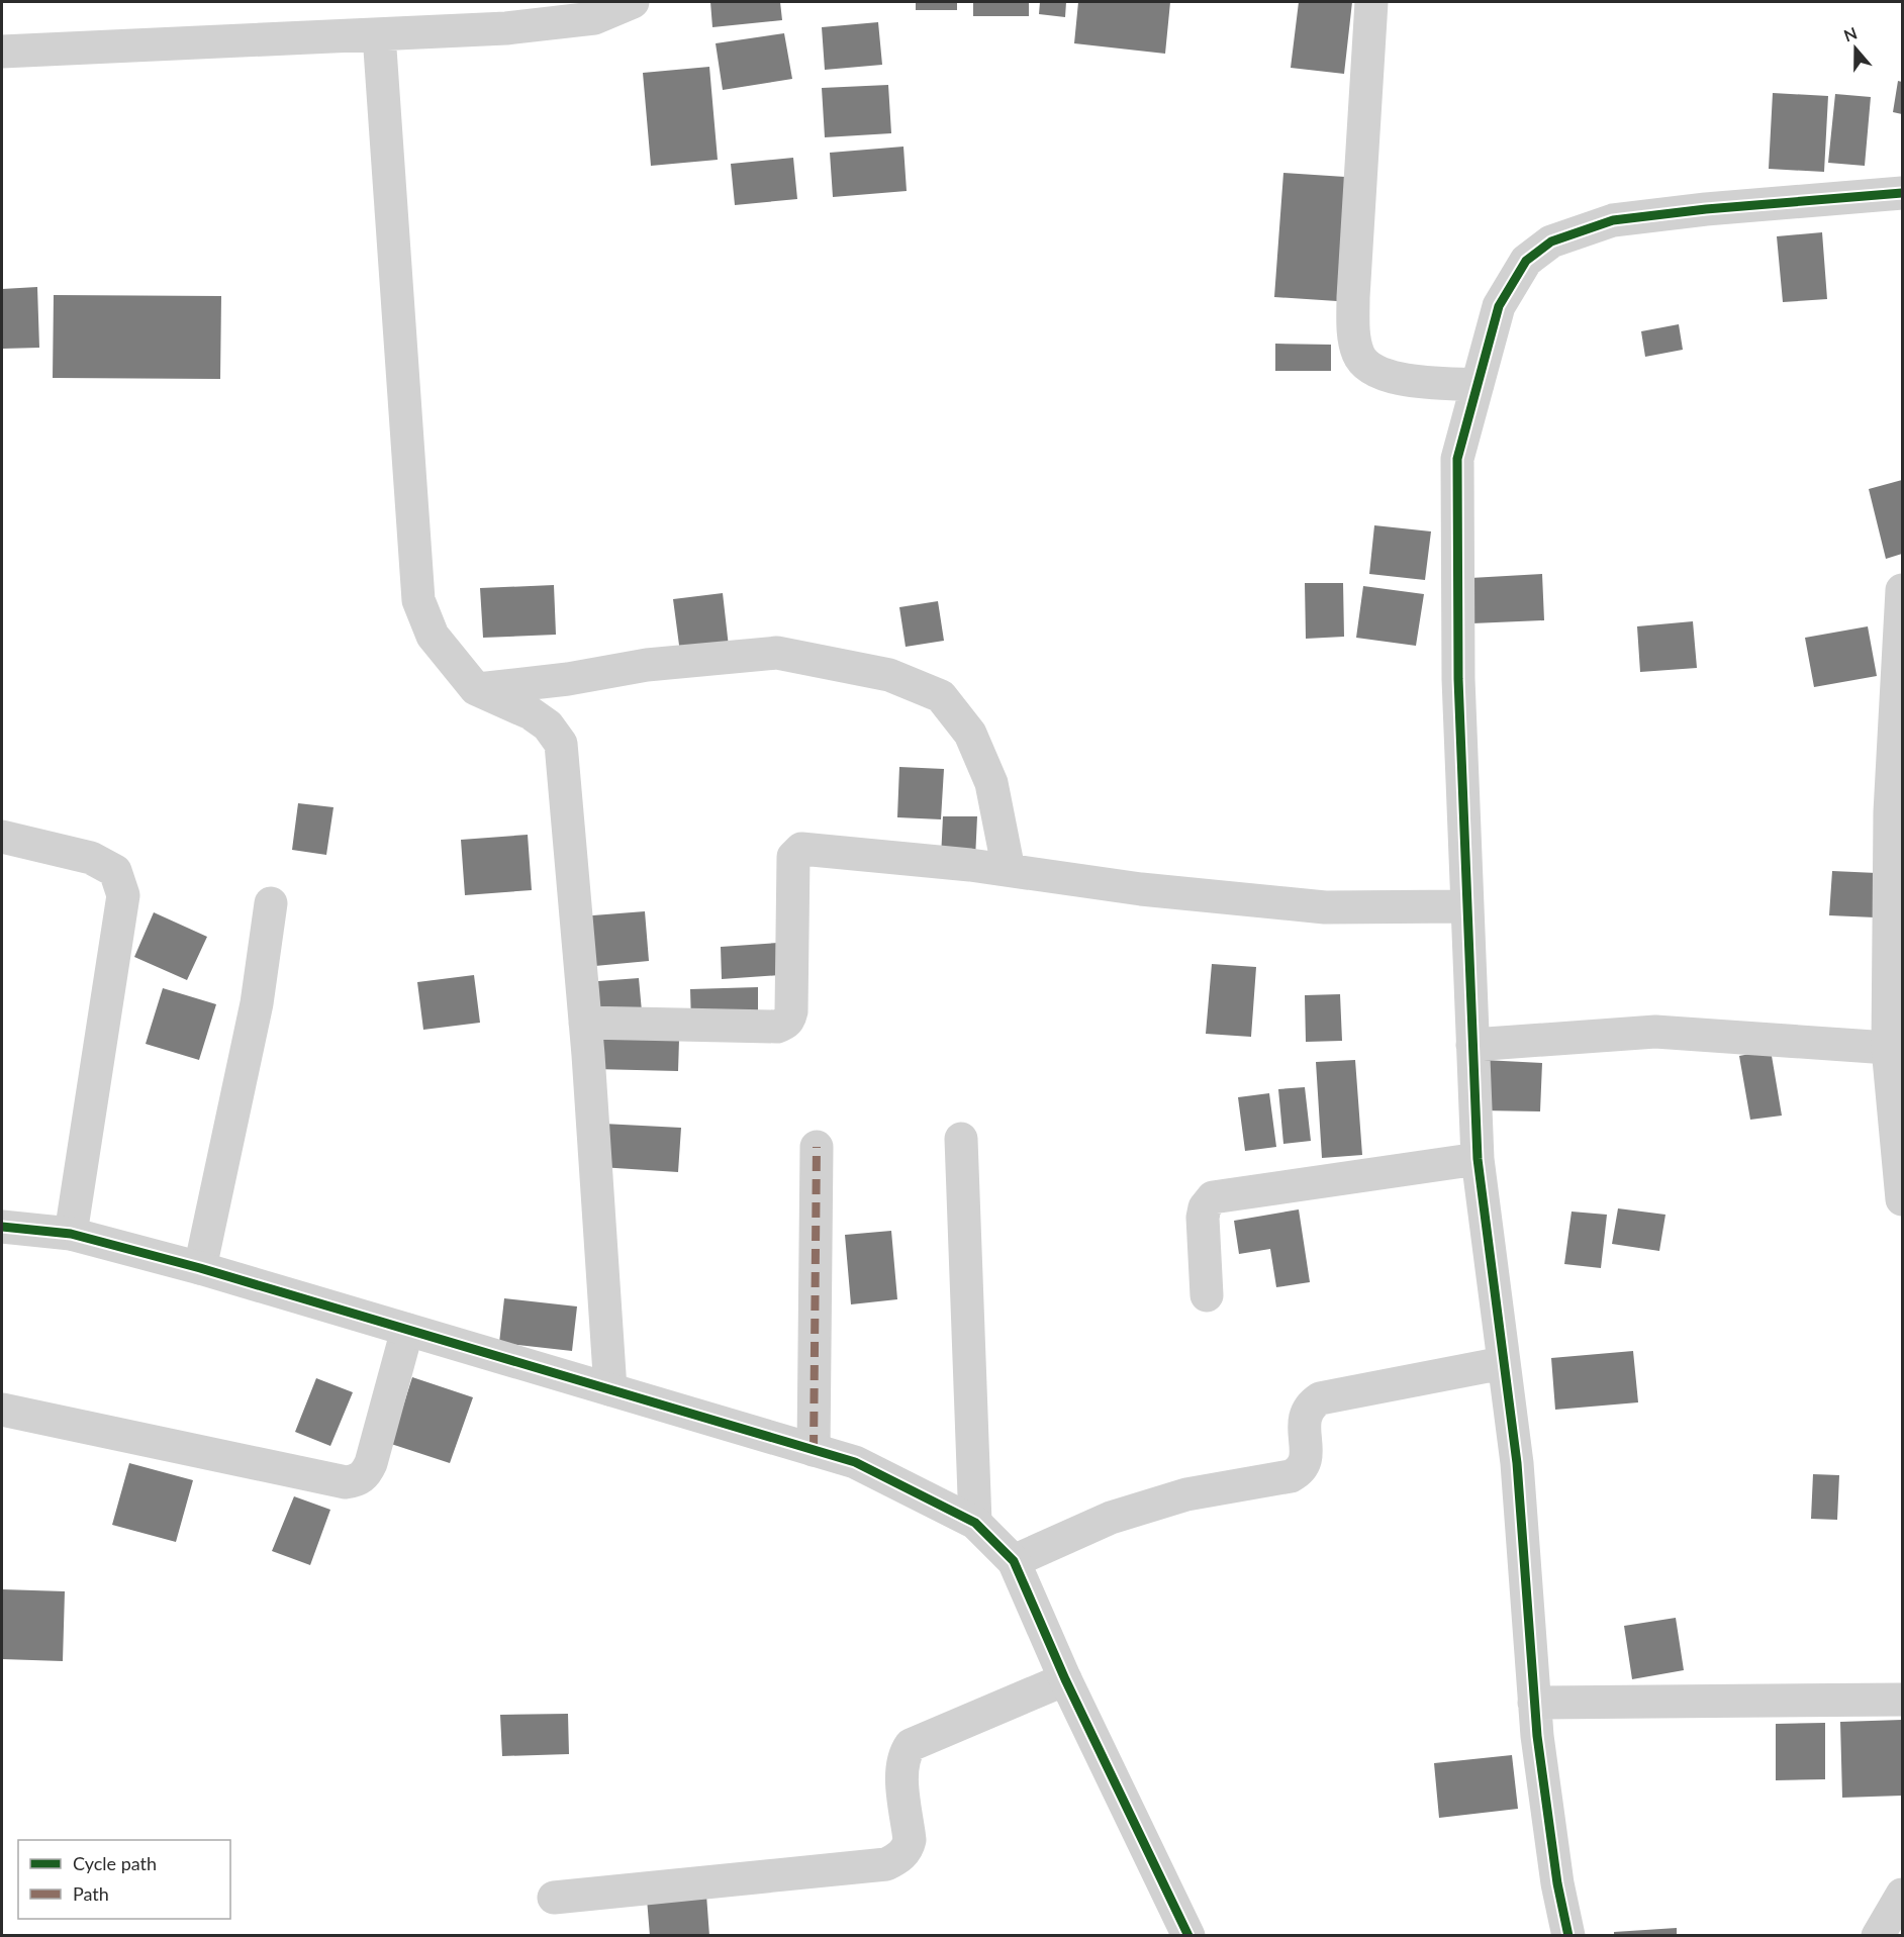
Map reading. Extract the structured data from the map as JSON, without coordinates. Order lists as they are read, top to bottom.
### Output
{
  "legend": ["Cycle path", "Path"],
  "north": "top"
}
